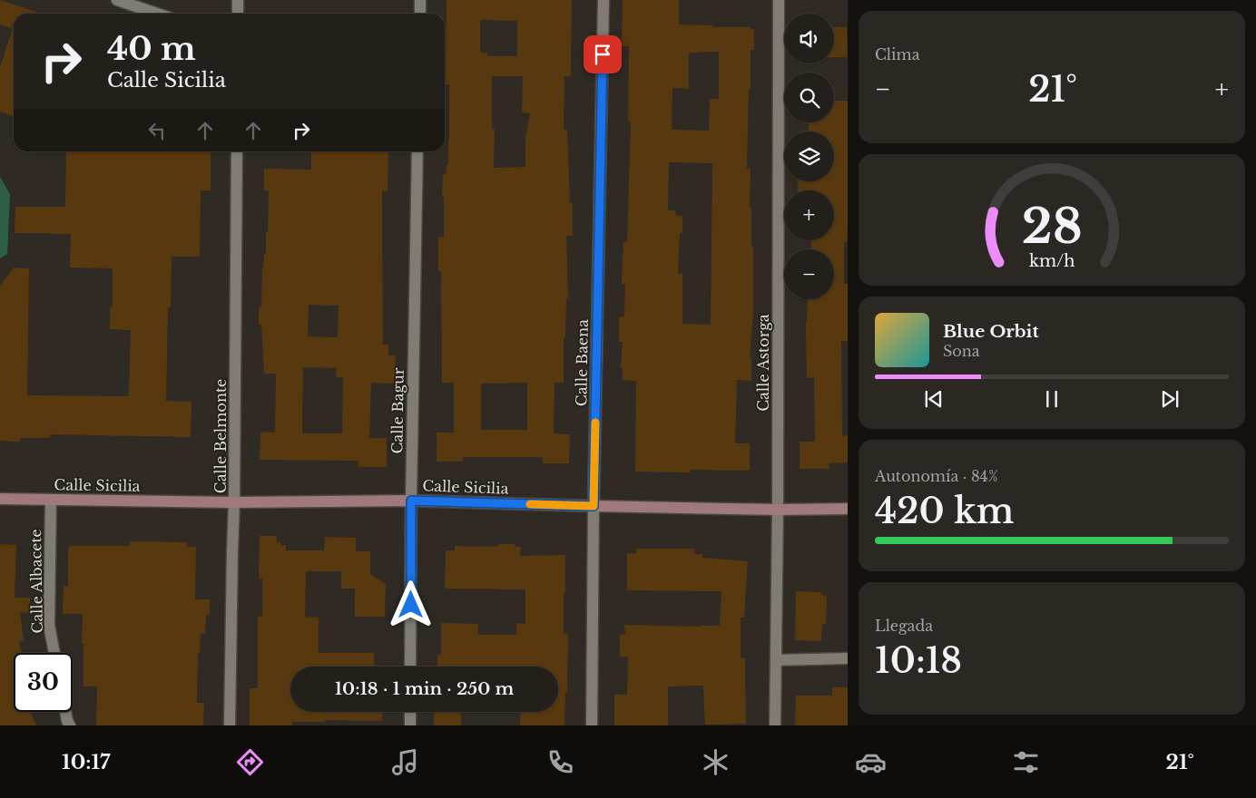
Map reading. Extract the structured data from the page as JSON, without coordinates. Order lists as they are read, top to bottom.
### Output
{
  "streets": {
    "street": [
      "Calle Baena",
      "Calle Astorga",
      "Calle Bagur",
      "Calle Belmonte",
      "Calle Sicilia",
      "Calle Albacete"
    ]
  },
  "crossings": [
    ["Calle Baena", "Calle Sicilia"],
    ["Calle Astorga", "Calle Sicilia"],
    ["Calle Bagur", "Calle Sicilia"],
    ["Calle Belmonte", "Calle Sicilia"],
    ["Calle Sicilia", "Calle Albacete"]
  ],
  "page": {
    "tile": [
      "Clima",
      ["Autonomía · 84%", "420 km"],
      ["Llegada", "10:18"]
    ],
    "map_buttons": ["+", "−"],
    "turn": ["40 m", "Calle Sicilia"],
    "heat": ["−", "21°", "+"],
    "song": ["Blue Orbit", "Sona"],
    "limit": "30",
    "trip": "10:18 · 1 min · 250 m",
    "tabs": ["10:17", "21°"],
    "gauge": ["28", "km/h"]
  }
}
